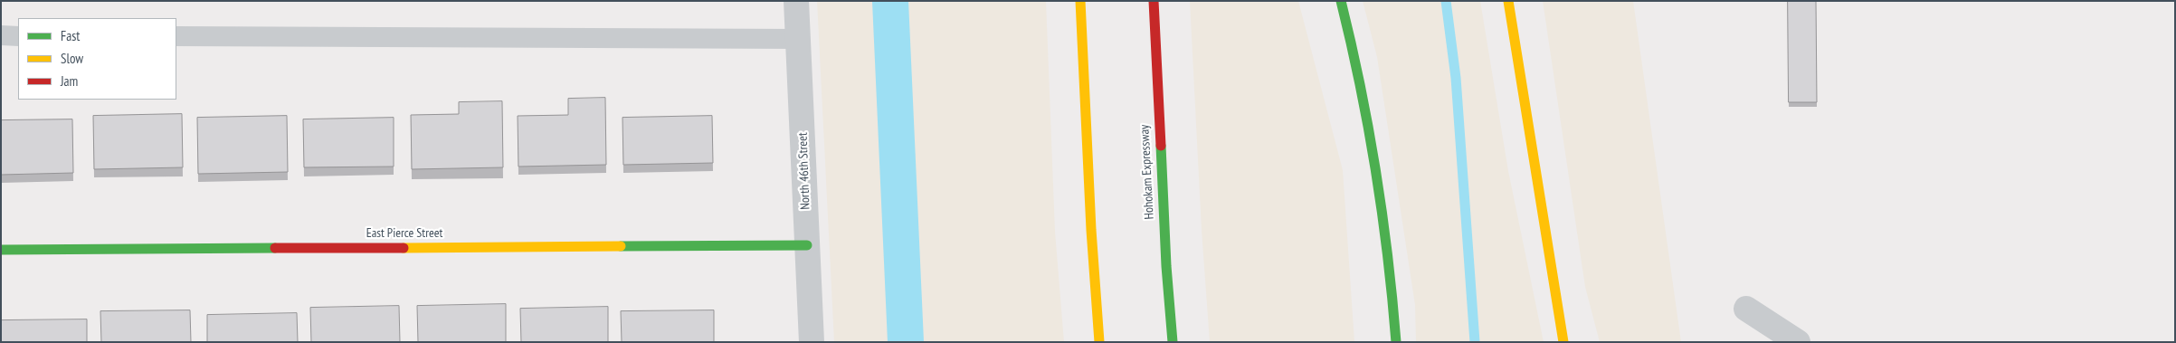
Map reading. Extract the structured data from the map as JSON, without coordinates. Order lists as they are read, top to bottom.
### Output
{
  "streets": {
    "main road": ["Hohokam Expressway", "East Pierce Street"],
    "street": ["North 46th Street"]
  },
  "crossings": [
    ["North 46th Street", "East Pierce Street"]
  ],
  "legend": ["Fast", "Slow", "Jam"]
}
